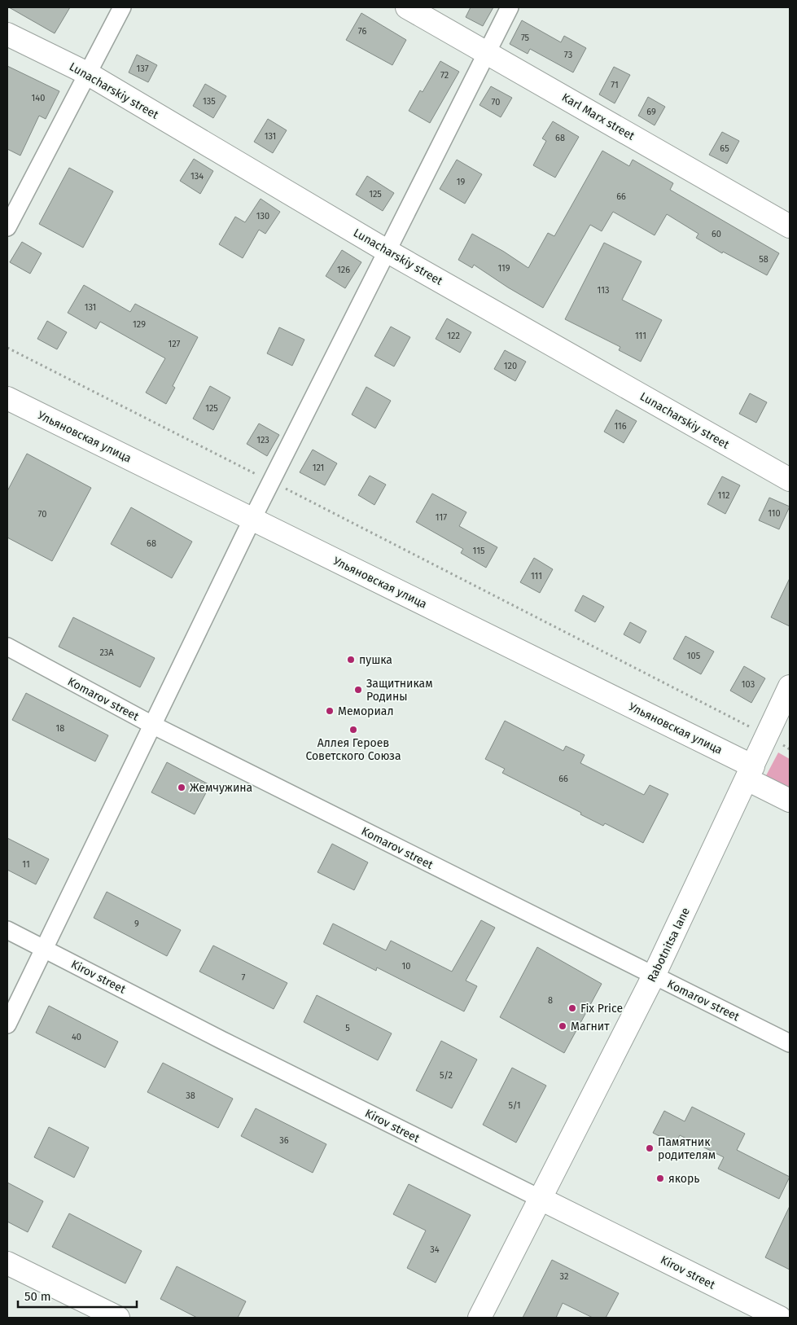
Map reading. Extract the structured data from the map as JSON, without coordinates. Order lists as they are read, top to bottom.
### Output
{
  "streets": {
    "street": [
      "Lunacharskiy street",
      "Karl Marx street",
      "Ульяновская улица",
      "Komarov street",
      "Rabotnitsa lane",
      "Kirov street"
    ]
  },
  "crossings": [
    ["Ульяновская улица", "Rabotnitsa lane"],
    ["Komarov street", "Rabotnitsa lane"],
    ["Rabotnitsa lane", "Kirov street"]
  ],
  "places": [
    "пушка",
    "Защитникам Родины",
    "Мемориал",
    "Аллея Героев Советского Союза",
    "Жемчужина",
    "Fix Price",
    "Магнит",
    "Памятник родителям",
    "якорь"
  ],
  "house_numbers": [
    "76",
    "75",
    "73",
    "137",
    "72",
    "71",
    "140",
    "135",
    "70",
    "69",
    "131",
    "68",
    "65",
    "134",
    "19",
    "125",
    "66",
    "130",
    "60",
    "58",
    "119",
    "126",
    "113",
    "131",
    "129",
    "122",
    "111",
    "127",
    "120",
    "125",
    "116",
    "123",
    "121",
    "112",
    "110",
    "70",
    "117",
    "68",
    "115",
    "111",
    "23А",
    "105",
    "103",
    "18",
    "66",
    "11",
    "9",
    "10",
    "7",
    "8",
    "5",
    "40",
    "5/2",
    "38",
    "5/1",
    "36",
    "34",
    "32"
  ],
  "scale_bar": "50 m"
}
